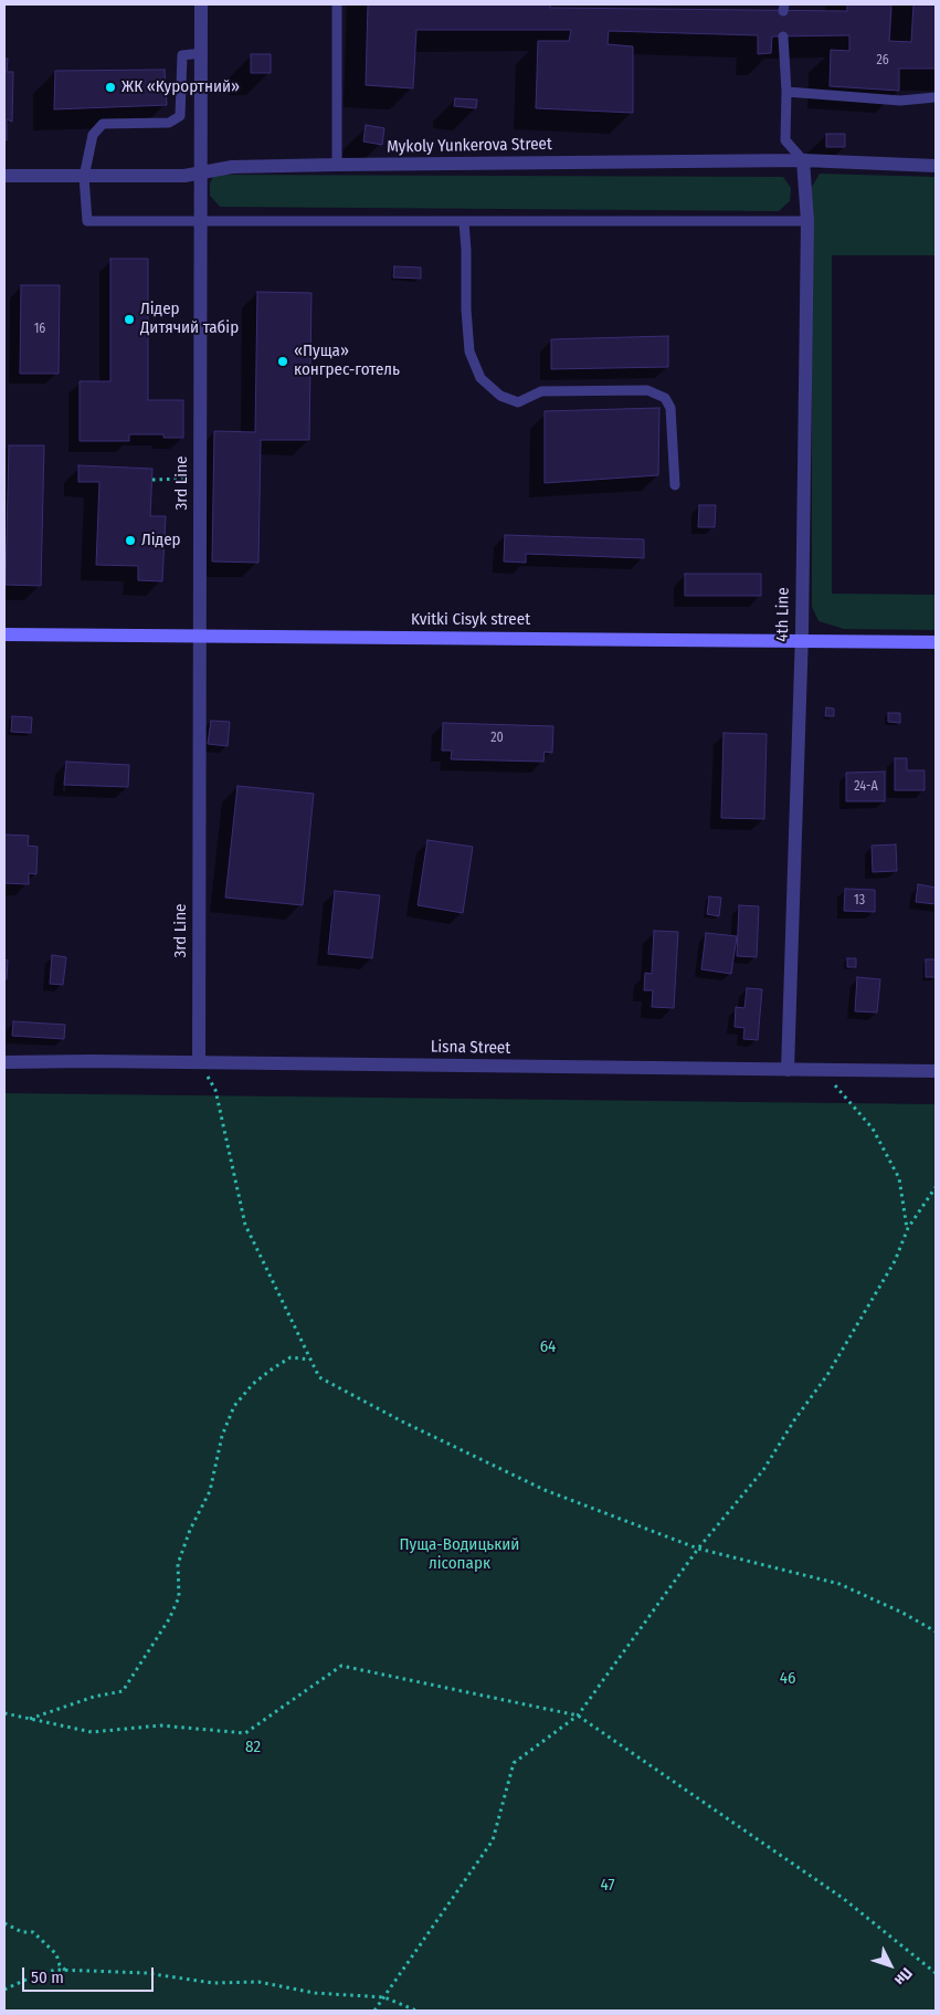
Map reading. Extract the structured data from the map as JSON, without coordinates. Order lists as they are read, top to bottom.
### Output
{
  "streets": {
    "street": [
      "Mykoly Yunkerova Street",
      "3rd Line",
      "4th Line",
      "Kvitki Cisyk street",
      "Lisna Street"
    ]
  },
  "crossings": [
    ["Mykoly Yunkerova Street", "3rd Line"],
    ["Mykoly Yunkerova Street", "4th Line"],
    ["3rd Line", "Kvitki Cisyk street"],
    ["3rd Line", "Lisna Street"],
    ["4th Line", "Kvitki Cisyk street"],
    ["4th Line", "Lisna Street"]
  ],
  "parks": [
    "64",
    "Пуща-Водицький лісопарк",
    "46",
    "82",
    "47"
  ],
  "places": [
    "ЖК «Курортний»",
    "Лідер Дитячий табір",
    "«Пуща» конгрес-готель",
    "Лідер"
  ],
  "house_numbers": [
    "26",
    "16",
    "20",
    "24-А",
    "13"
  ],
  "scale_bar": "50 m",
  "north": "bottom right"
}
